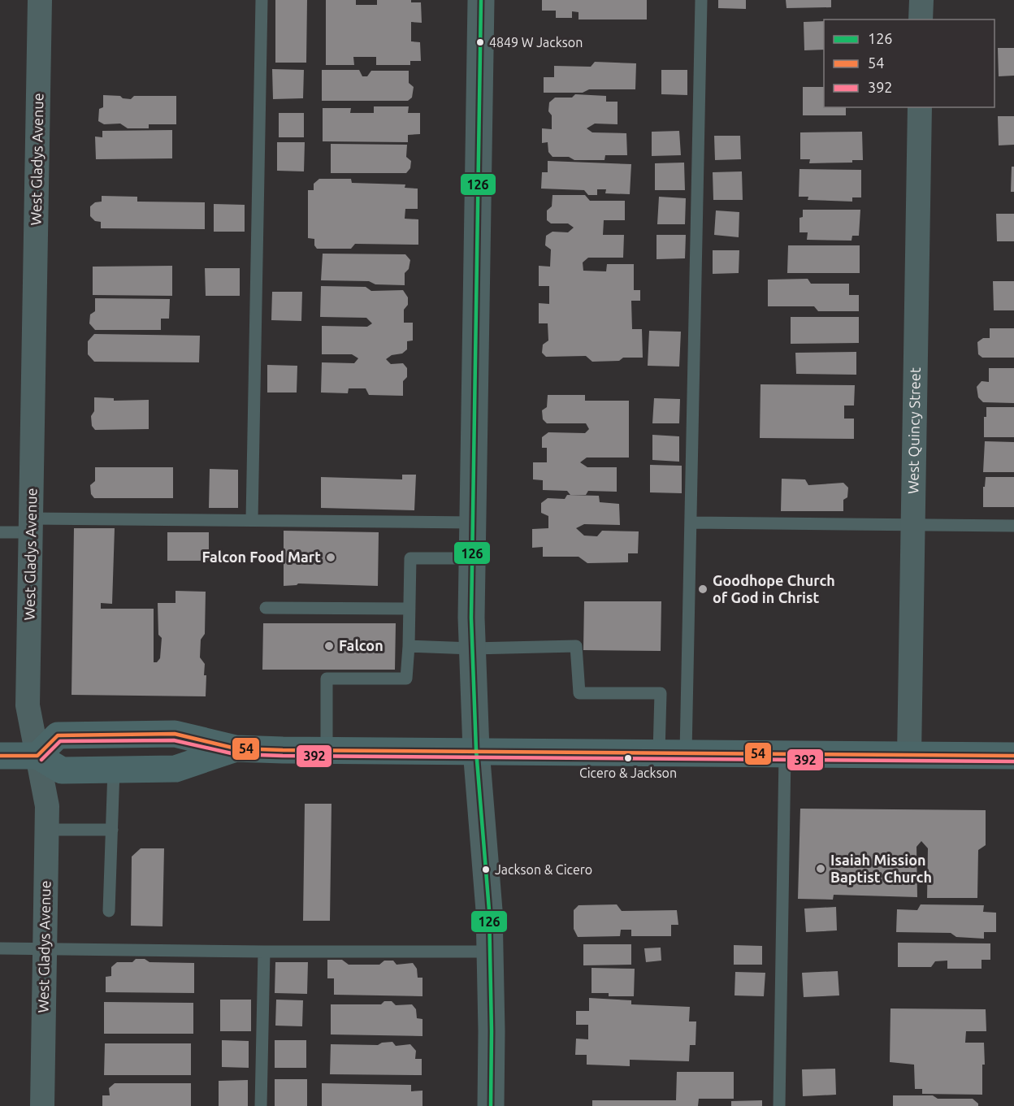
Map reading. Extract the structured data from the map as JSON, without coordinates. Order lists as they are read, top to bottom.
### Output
{
  "streets": {
    "street": ["West Gladys Avenue", "West Quincy Street"]
  },
  "places": [
    "4849 W Jackson",
    "Falcon Food Mart",
    "Goodhope Church of God in Christ",
    "Falcon",
    "Cicero & Jackson",
    "Isaiah Mission Baptist Church",
    "Jackson & Cicero"
  ],
  "lines": ["transit line 126", "transit line 54", "transit line 392"],
  "legend": ["126", "54", "392"]
}
